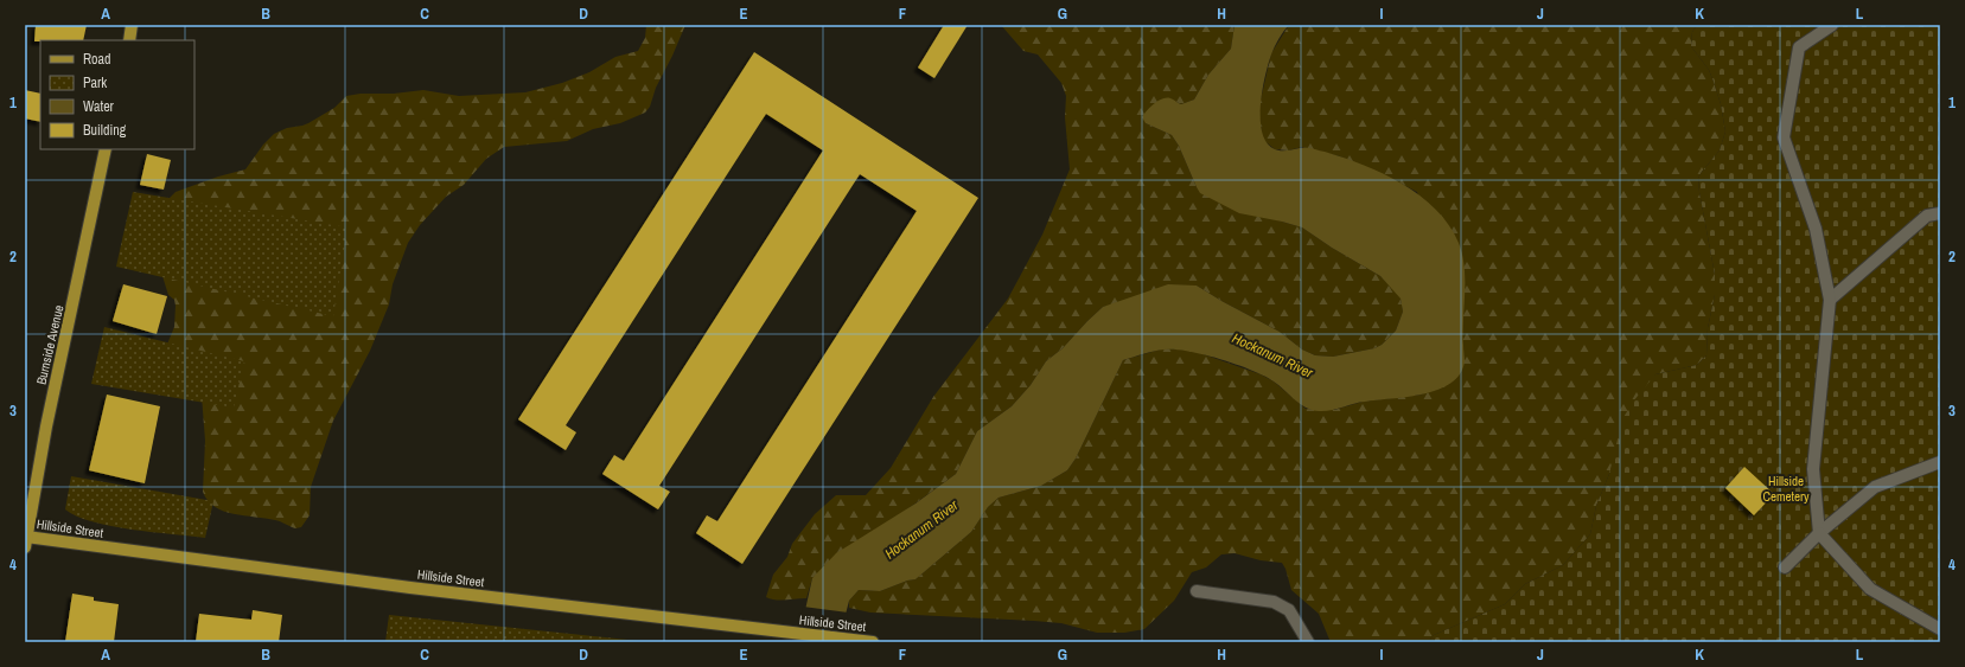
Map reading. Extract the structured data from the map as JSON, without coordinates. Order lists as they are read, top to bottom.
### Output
{
  "streets": {
    "main road": ["Burnside Avenue", "Hillside Street"]
  },
  "crossings": [
    ["Burnside Avenue", "Hillside Street"]
  ],
  "water": ["Hockanum River"],
  "parks": ["Hillside Cemetery"],
  "legend": [
    "Road",
    "Park",
    "Water",
    "Building"
  ],
  "grid": {
    "columns": [
      "A",
      "B",
      "C",
      "D",
      "E",
      "F",
      "G",
      "H",
      "I",
      "J",
      "K",
      "L"
    ],
    "rows": [
      "1",
      "2",
      "3",
      "4"
    ]
  }
}
